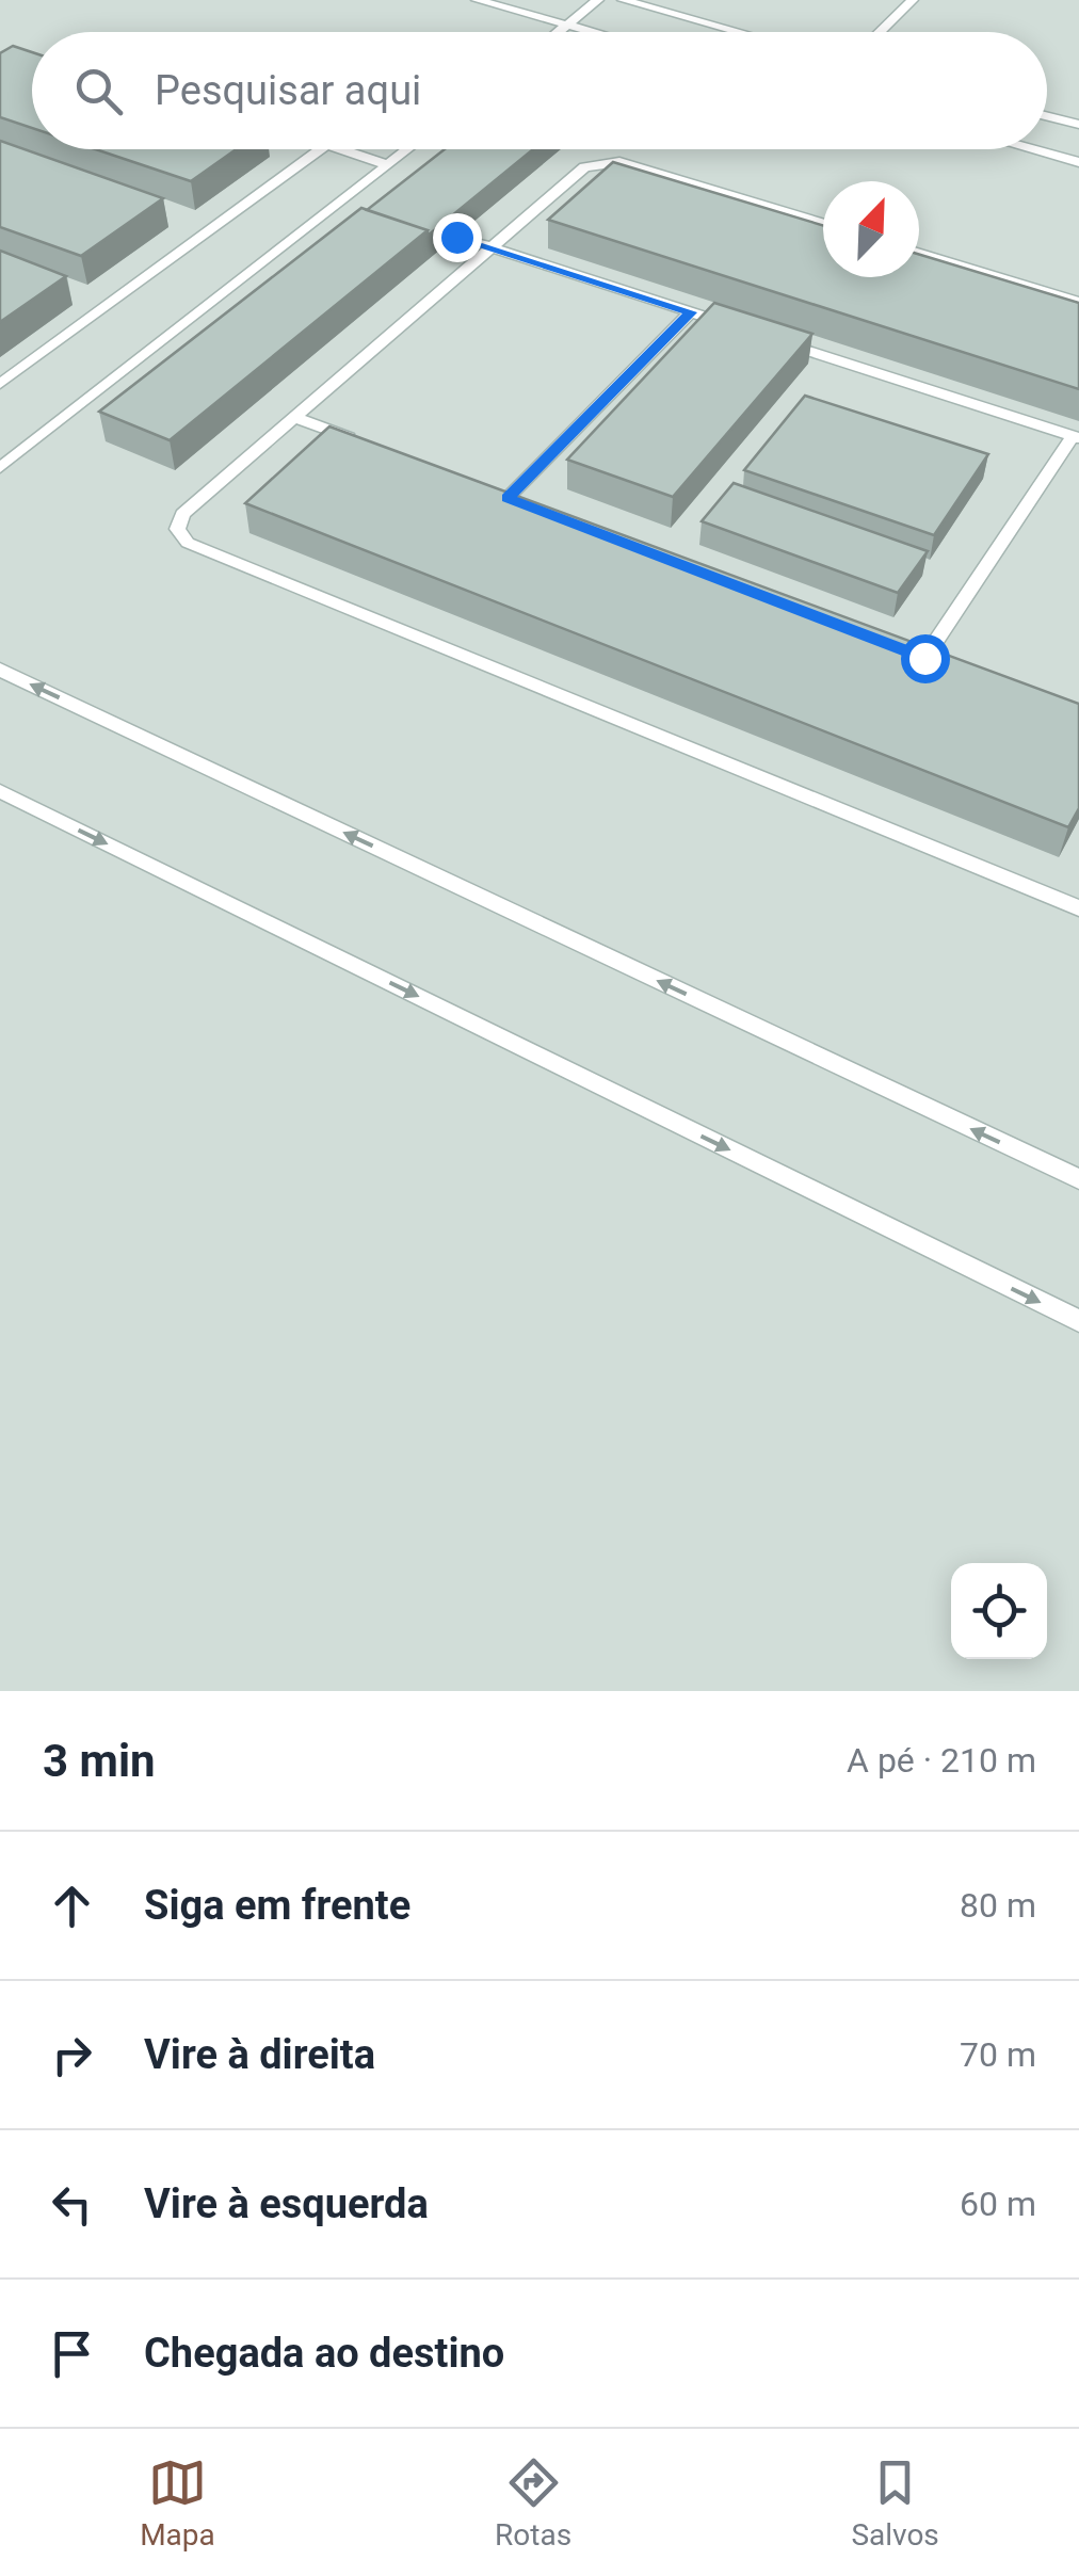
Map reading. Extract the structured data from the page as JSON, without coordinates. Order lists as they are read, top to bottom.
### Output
{
  "north": "top right",
  "page": {
    "search": "Pesquisar aqui",
    "heading": ["3 min", "A pé · 210 m"],
    "list": [
      ["Siga em frente", "80 m"],
      ["Vire à direita", "70 m"],
      ["Vire à esquerda", "60 m"],
      "Chegada ao destino"
    ],
    "nav": ["Mapa", "Rotas", "Salvos"]
  }
}
